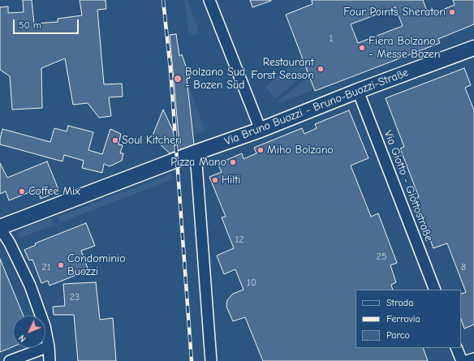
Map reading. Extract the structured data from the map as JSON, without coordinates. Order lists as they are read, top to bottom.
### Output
{
  "streets": {
    "main road": ["Via Bruno Buozzi - Bruno-Buozzi-Straße"],
    "street": ["Via Giotto - Giottostraße"]
  },
  "crossings": [
    ["Via Bruno Buozzi - Bruno-Buozzi-Straße", "Via Giotto - Giottostraße"]
  ],
  "places": [
    "Four Points Sheraton",
    "Fiera Bolzano - Messe Bozen",
    "Restaurant Forst Season",
    "Bolzano Sud - Bozen Süd",
    "Soul Kitchen",
    "Miho Bolzano",
    "Pizza Mano",
    "Hilti",
    "Coffee Mix",
    "Condominio Buozzi"
  ],
  "house_numbers": [
    "1",
    "12",
    "25",
    "21",
    "8",
    "10",
    "23"
  ],
  "legend": ["Strada", "Ferrovia", "Parco"],
  "scale_bar": "50 m",
  "north": "bottom left"
}
